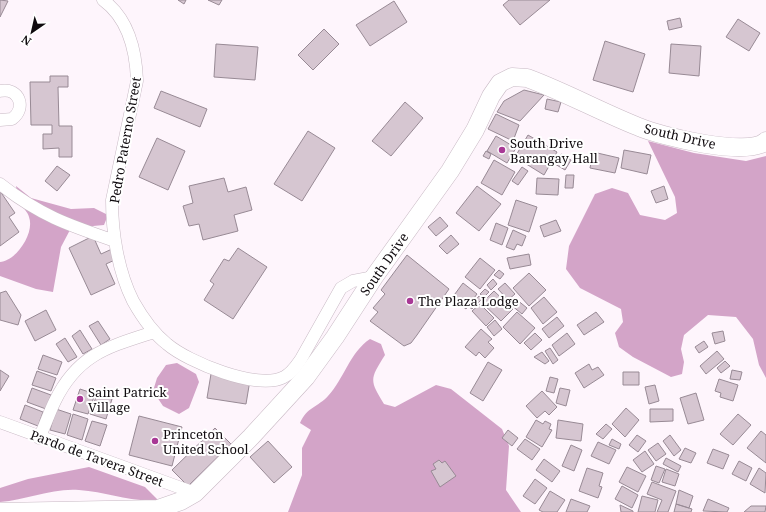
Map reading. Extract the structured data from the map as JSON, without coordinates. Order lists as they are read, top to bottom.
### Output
{
  "streets": {
    "main road": ["South Drive"],
    "street": ["Pedro Paterno Street", "Pardo de Tavera Street"]
  },
  "crossings": [
    ["South Drive", "Pedro Paterno Street"],
    ["South Drive", "Pardo de Tavera Street"]
  ],
  "places": [
    "South Drive Barangay Hall",
    "The Plaza Lodge",
    "Saint Patrick Village",
    "Princeton United School"
  ],
  "north": "bottom left"
}
